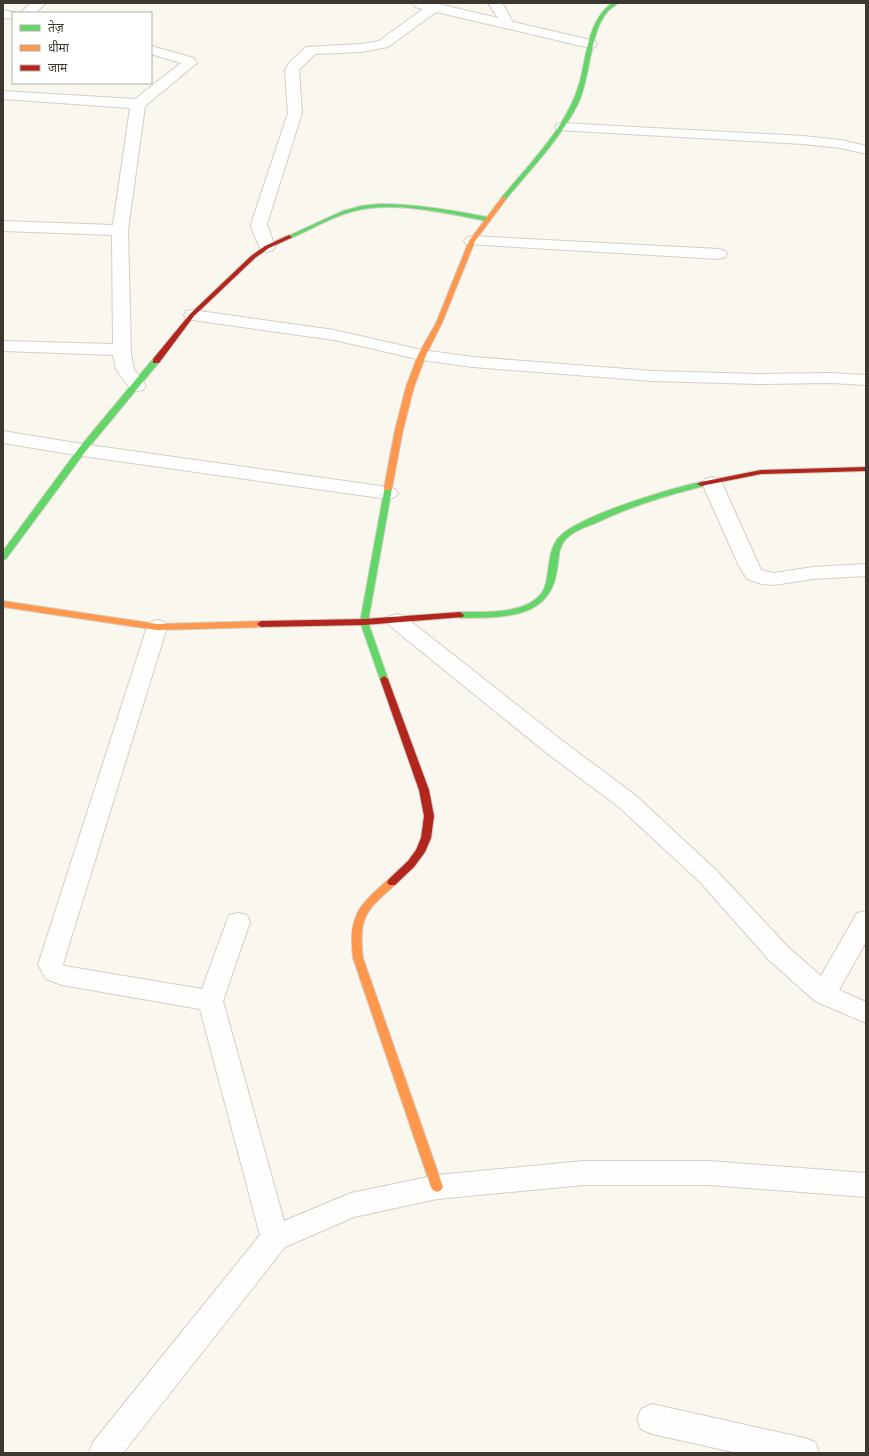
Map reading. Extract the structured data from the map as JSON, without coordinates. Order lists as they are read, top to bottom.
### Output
{
  "legend": ["तेज़", "धीमा", "जाम"]
}
